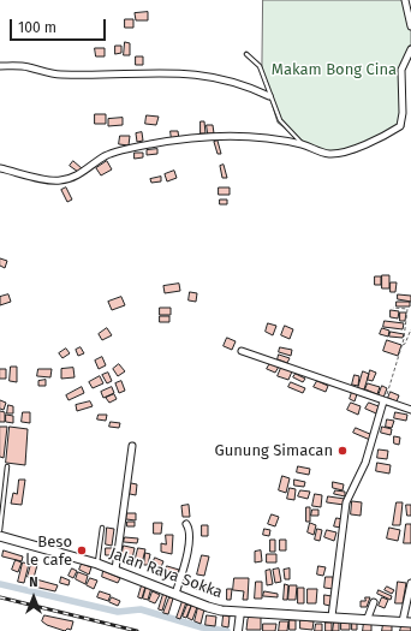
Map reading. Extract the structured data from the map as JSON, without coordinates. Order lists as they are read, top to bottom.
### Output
{
  "streets": {
    "main road": ["Jalan Raya Sokka"]
  },
  "parks": ["Makam Bong Cina"],
  "places": ["Gunung Simacan", "Beso le cafe"],
  "scale_bar": "100 m",
  "north": "top"
}
